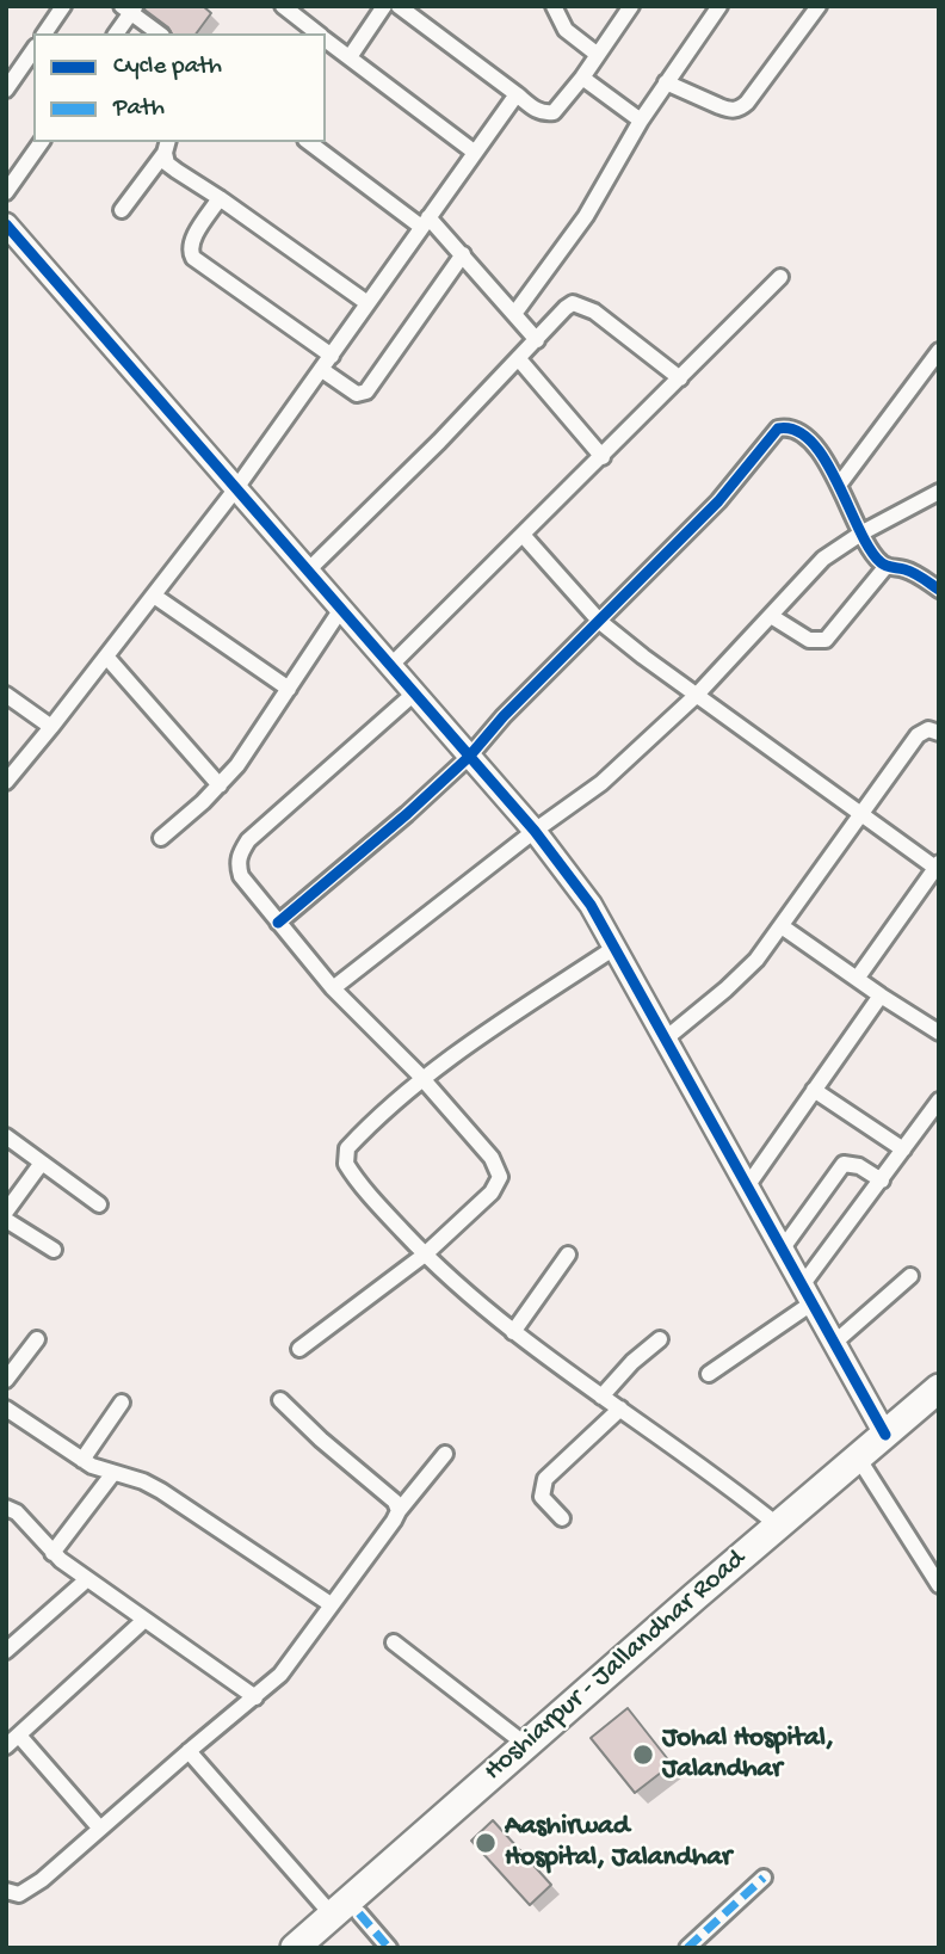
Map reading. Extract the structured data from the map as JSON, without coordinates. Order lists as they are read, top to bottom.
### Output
{
  "streets": {
    "highway": ["Hoshiarpur - Jallandhar Road"]
  },
  "places": ["Johal Hospital, Jalandhar", "Aashirwad Hospital, Jalandhar"],
  "legend": ["Cycle path", "Path"]
}
